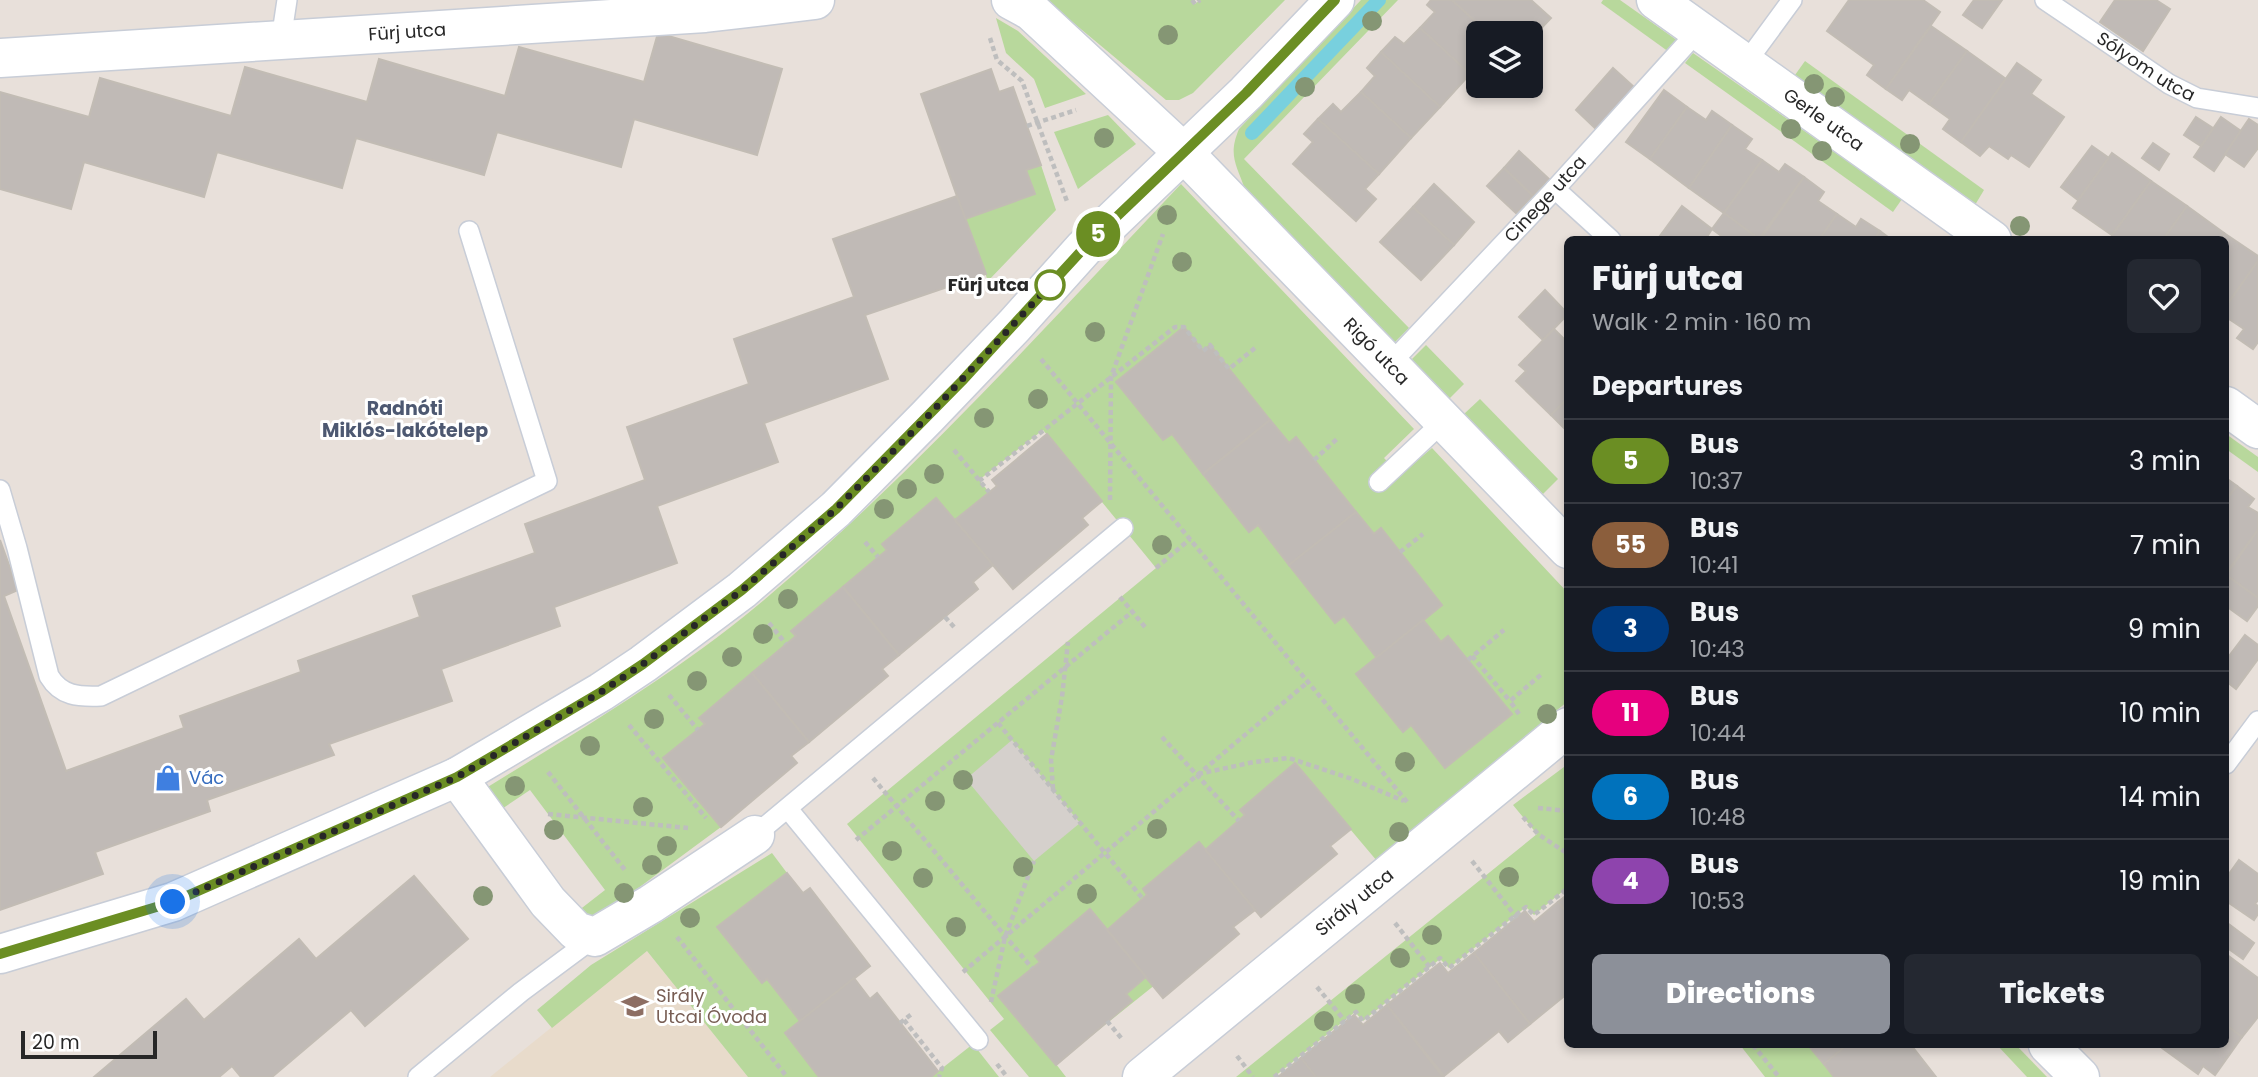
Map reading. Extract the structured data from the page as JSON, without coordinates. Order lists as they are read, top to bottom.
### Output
{
  "streets": {
    "street": [
      "Fürj utca",
      "Gerle utca",
      "Rigó utca",
      "Sirály utca"
    ],
    "lane": ["Sólyom utca", "Cinege utca"]
  },
  "crossings": [
    ["Gerle utca", "Cinege utca"],
    ["Cinege utca", "Rigó utca"]
  ],
  "districts": ["Radnóti Miklós-lakótelep"],
  "places": {
    "other": ["Fürj utca"],
    "shop": ["Vác"],
    "school or university": ["Sirály Utcai Óvoda"]
  },
  "lines": ["bus line 5"],
  "scale_bar": "20 m",
  "page": {
    "on_map": "5",
    "heading": [
      ["Fürj utca", "Walk · 2 min · 160 m"],
      "Departures"
    ],
    "list": [
      {
        "mark": "5",
        "name": "Bus",
        "note": "10:37",
        "value": "3 min"
      },
      {
        "mark": "55",
        "name": "Bus",
        "note": "10:41",
        "value": "7 min"
      },
      {
        "mark": "3",
        "name": "Bus",
        "note": "10:43",
        "value": "9 min"
      },
      {
        "mark": "11",
        "name": "Bus",
        "note": "10:44",
        "value": "10 min"
      },
      {
        "mark": "6",
        "name": "Bus",
        "note": "10:48",
        "value": "14 min"
      },
      {
        "mark": "4",
        "name": "Bus",
        "note": "10:53",
        "value": "19 min"
      }
    ],
    "buttons": ["Directions", "Tickets"],
    "scale": "20 m"
  }
}
